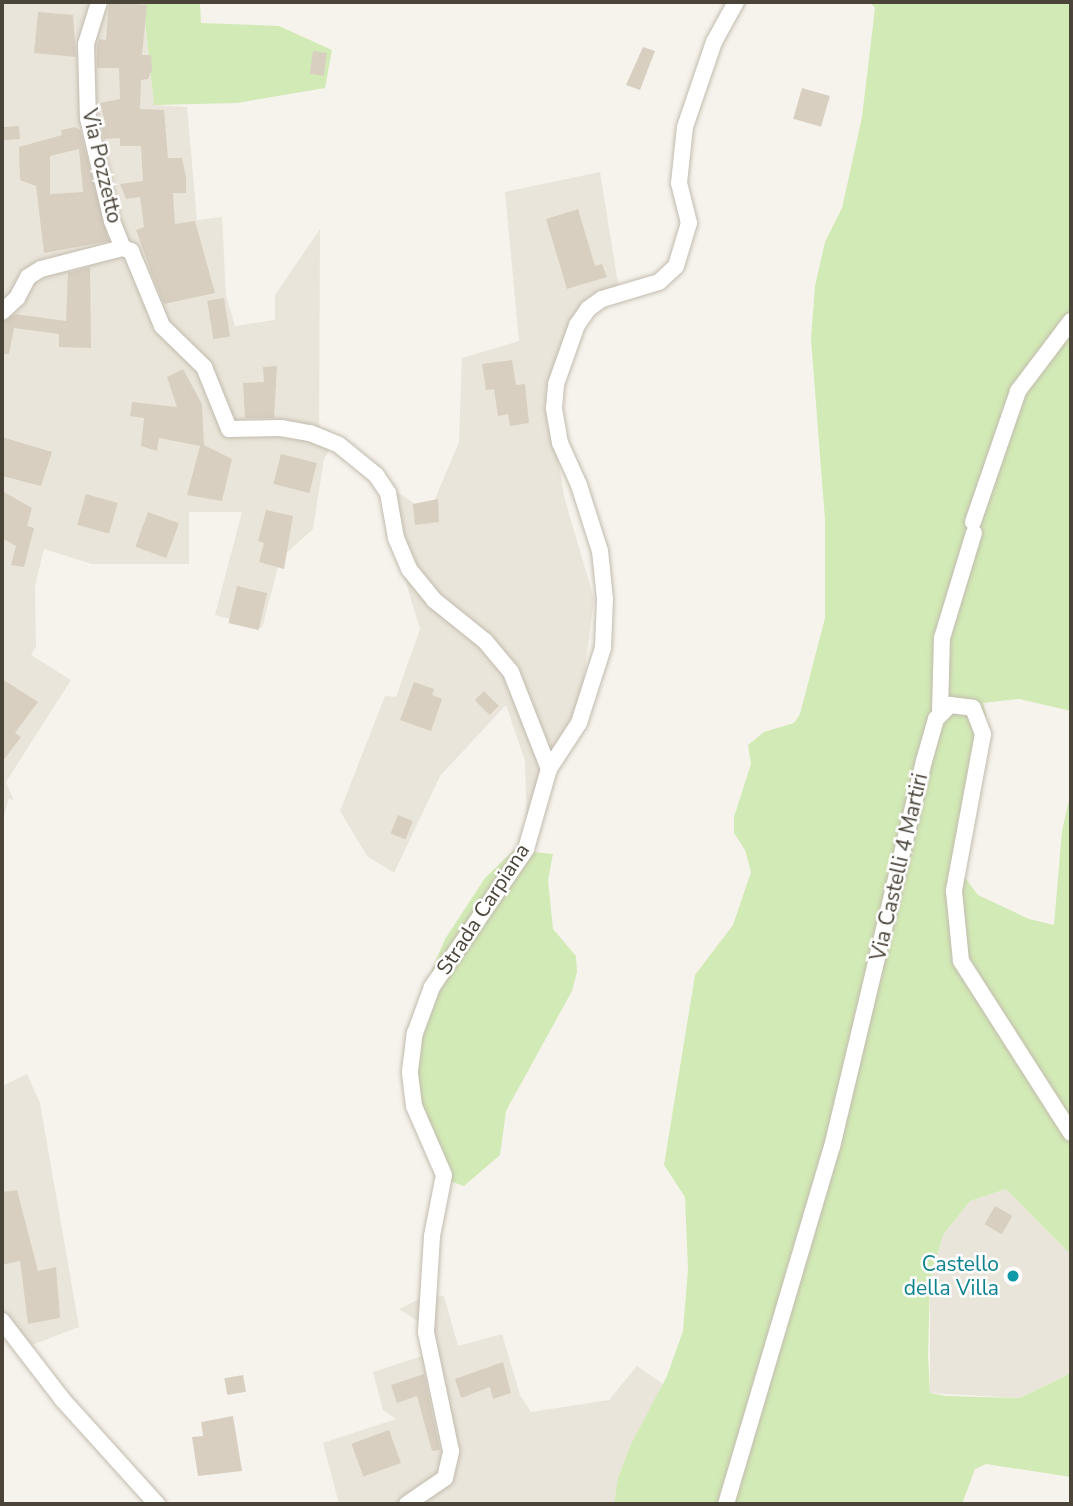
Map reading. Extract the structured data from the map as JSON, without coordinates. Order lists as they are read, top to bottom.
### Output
{
  "streets": {
    "street": ["Via Pozzetto", "Via Castelli 4 Martiri", "Strada Carpiana"]
  },
  "crossings": [
    ["Via Pozzetto", "Strada Carpiana"]
  ],
  "places": ["Castello della Villa"]
}
